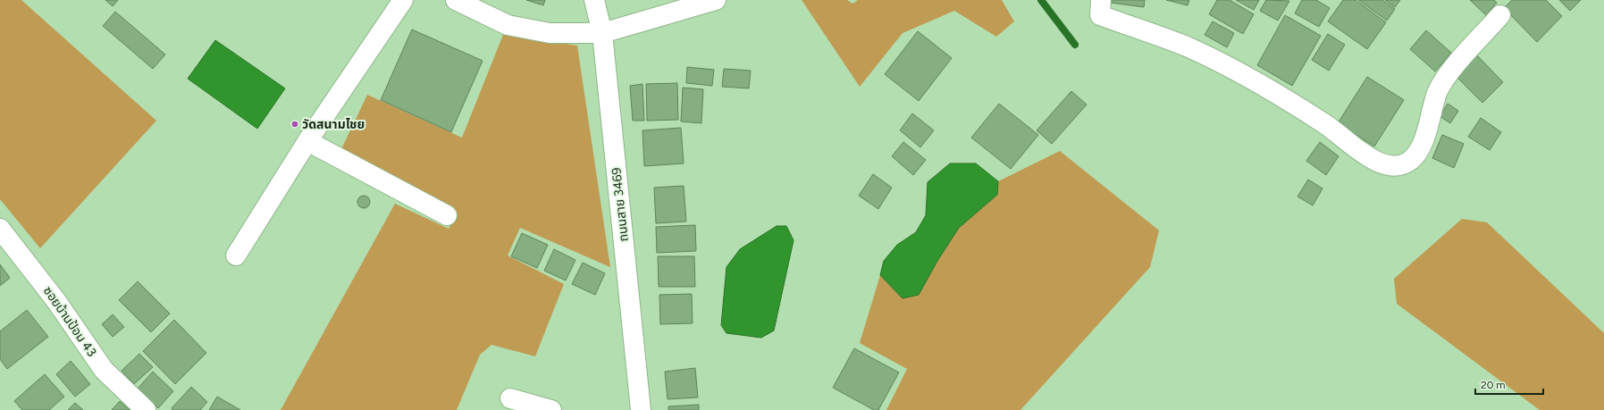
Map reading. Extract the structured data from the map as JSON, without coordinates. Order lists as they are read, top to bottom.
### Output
{
  "streets": {
    "street": ["ถนนสาย 3469", "ซอยบ้านป้อม 43"]
  },
  "places": ["วัดสนามไชย"],
  "scale_bar": "20 m"
}
